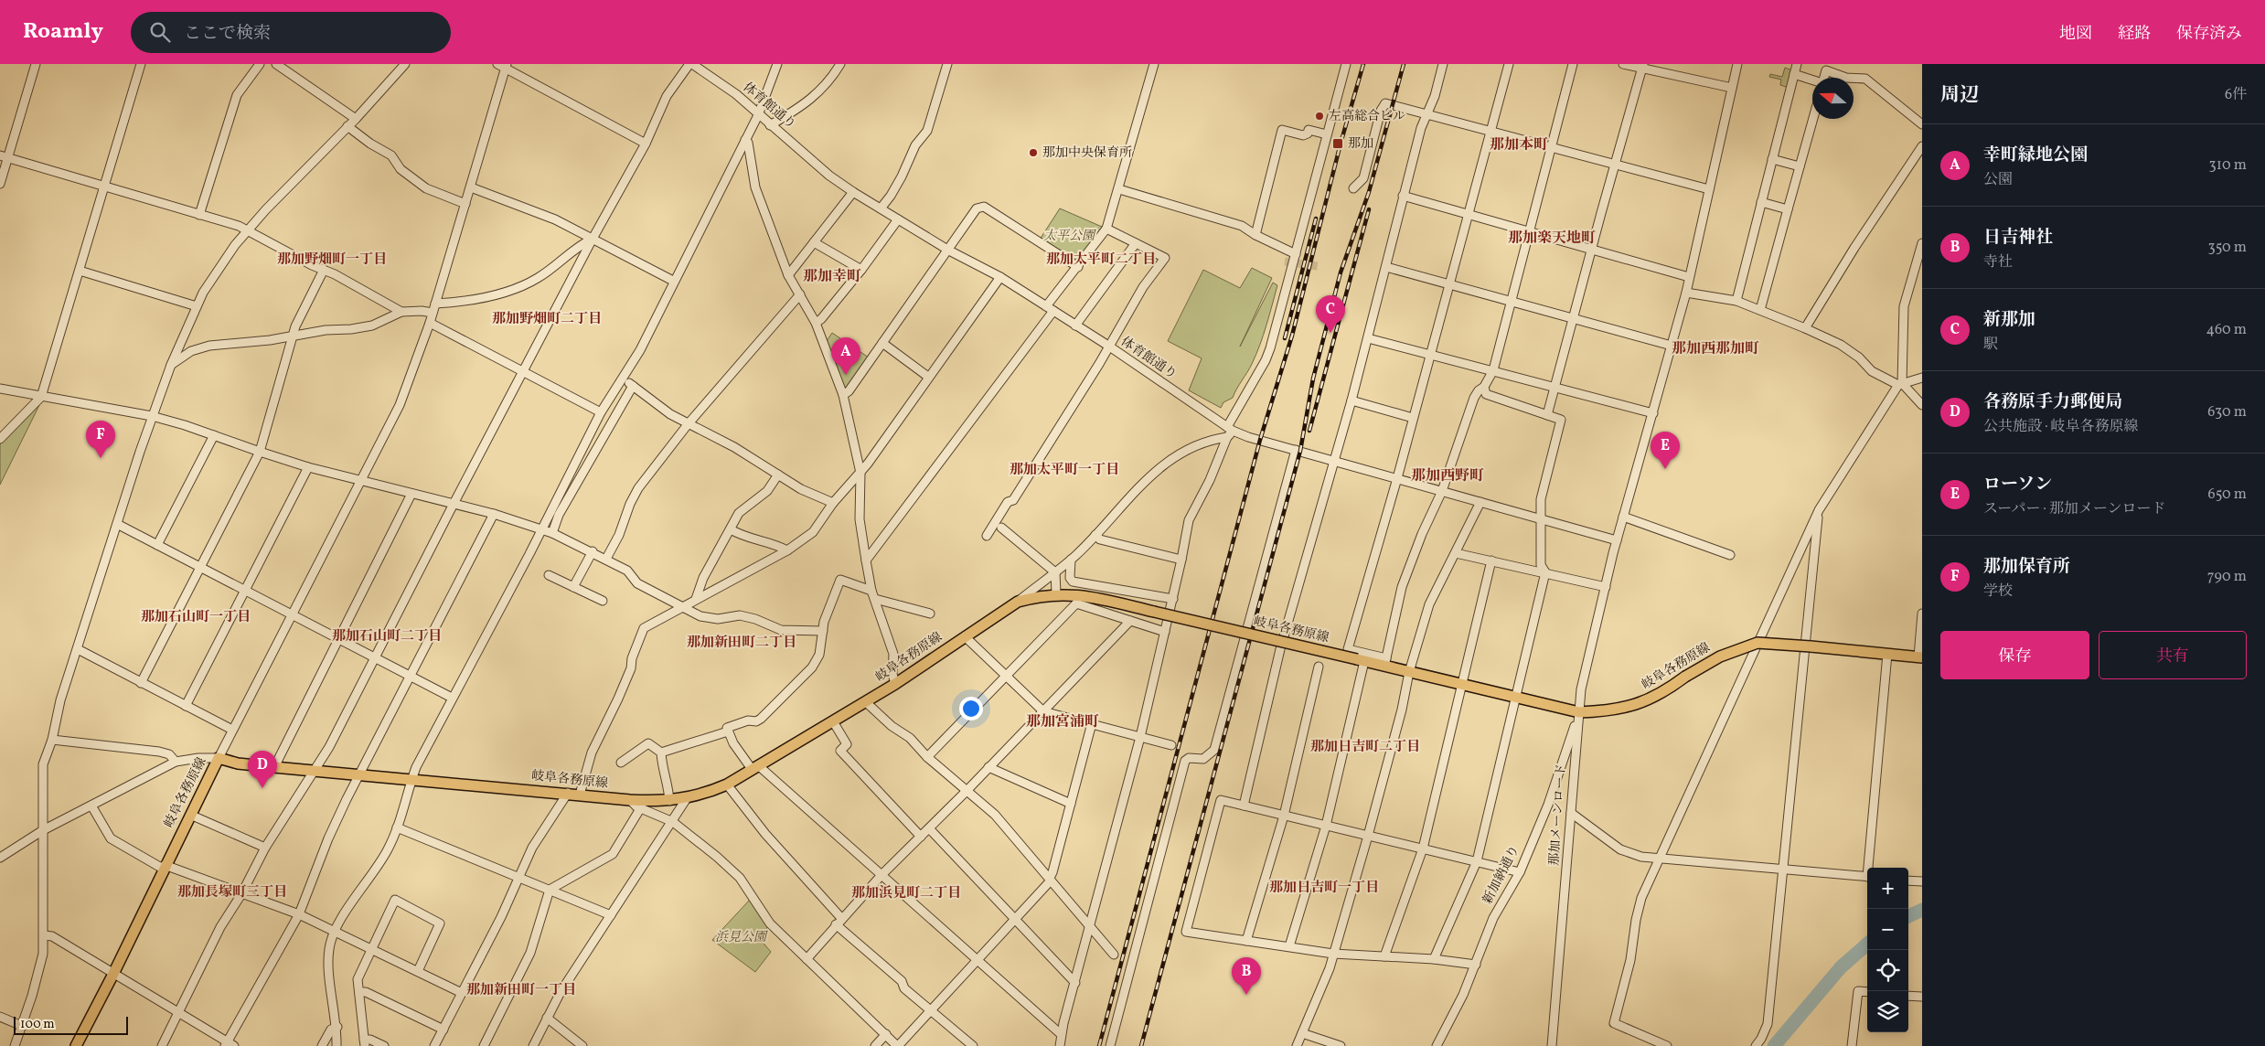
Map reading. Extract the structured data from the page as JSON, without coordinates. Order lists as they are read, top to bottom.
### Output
{
  "streets": {
    "main road": ["岐阜各務原線"],
    "street": ["体育館通り", "那加メーンロード", "新加納通り"]
  },
  "crossings": [
    ["岐阜各務原線", "那加メーンロード"],
    ["岐阜各務原線", "新加納通り"],
    ["那加メーンロード", "新加納通り"]
  ],
  "districts": [
    "那加本町",
    "那加楽天地町",
    "那加野畑町一丁目",
    "那加太平町二丁目",
    "那加幸町",
    "那加野畑町二丁目",
    "那加西那加町",
    "那加太平町一丁目",
    "那加西野町",
    "那加石山町一丁目",
    "那加石山町二丁目",
    "那加新田町二丁目",
    "那加宮浦町",
    "那加日吉町二丁目",
    "那加日吉町一丁目",
    "那加長塚町三丁目",
    "那加浜見町二丁目",
    "那加新田町一丁目"
  ],
  "parks": ["太平公園", "浜見公園"],
  "places": {
    "other": ["左高総合ビル", "那加中央保育所"],
    "transit": ["那加"]
  },
  "scale_bar": "100 m",
  "north": "left",
  "page": {
    "header": "Roamly",
    "search": "ここで検索",
    "nav": ["地図", "経路", "保存済み"],
    "heading": ["周辺", "6件"],
    "list": [
      {
        "mark": "A",
        "name": "幸町緑地公園",
        "note": "公園",
        "value": "310 m"
      },
      {
        "mark": "B",
        "name": "日吉神社",
        "note": "寺社",
        "value": "350 m"
      },
      {
        "mark": "C",
        "name": "新那加",
        "note": "駅",
        "value": "460 m"
      },
      {
        "mark": "D",
        "name": "各務原手力郵便局",
        "note": "公共施設 · 岐阜各務原線",
        "value": "630 m"
      },
      {
        "mark": "E",
        "name": "ローソン",
        "note": "スーパー · 那加メーンロード",
        "value": "650 m"
      },
      {
        "mark": "F",
        "name": "那加保育所",
        "note": "学校",
        "value": "790 m"
      }
    ],
    "pins": [
      "C",
      "A",
      "F",
      "E",
      "D",
      "B"
    ],
    "buttons": ["保存", "共有"],
    "map_buttons": ["+", "−"],
    "scale": "100 m"
  }
}
